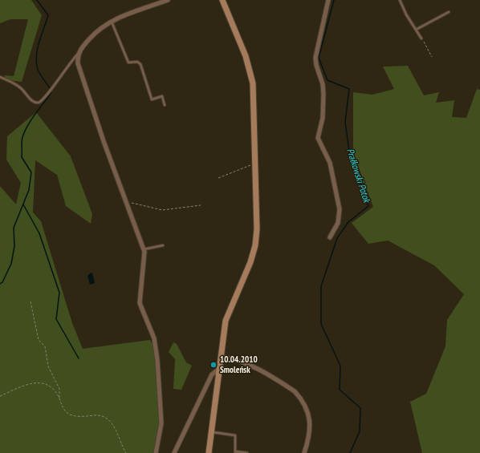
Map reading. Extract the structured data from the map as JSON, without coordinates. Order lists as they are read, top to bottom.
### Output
{
  "water": ["Prałkowski Potok"],
  "places": ["10.04.2010 Smoleńsk"]
}
